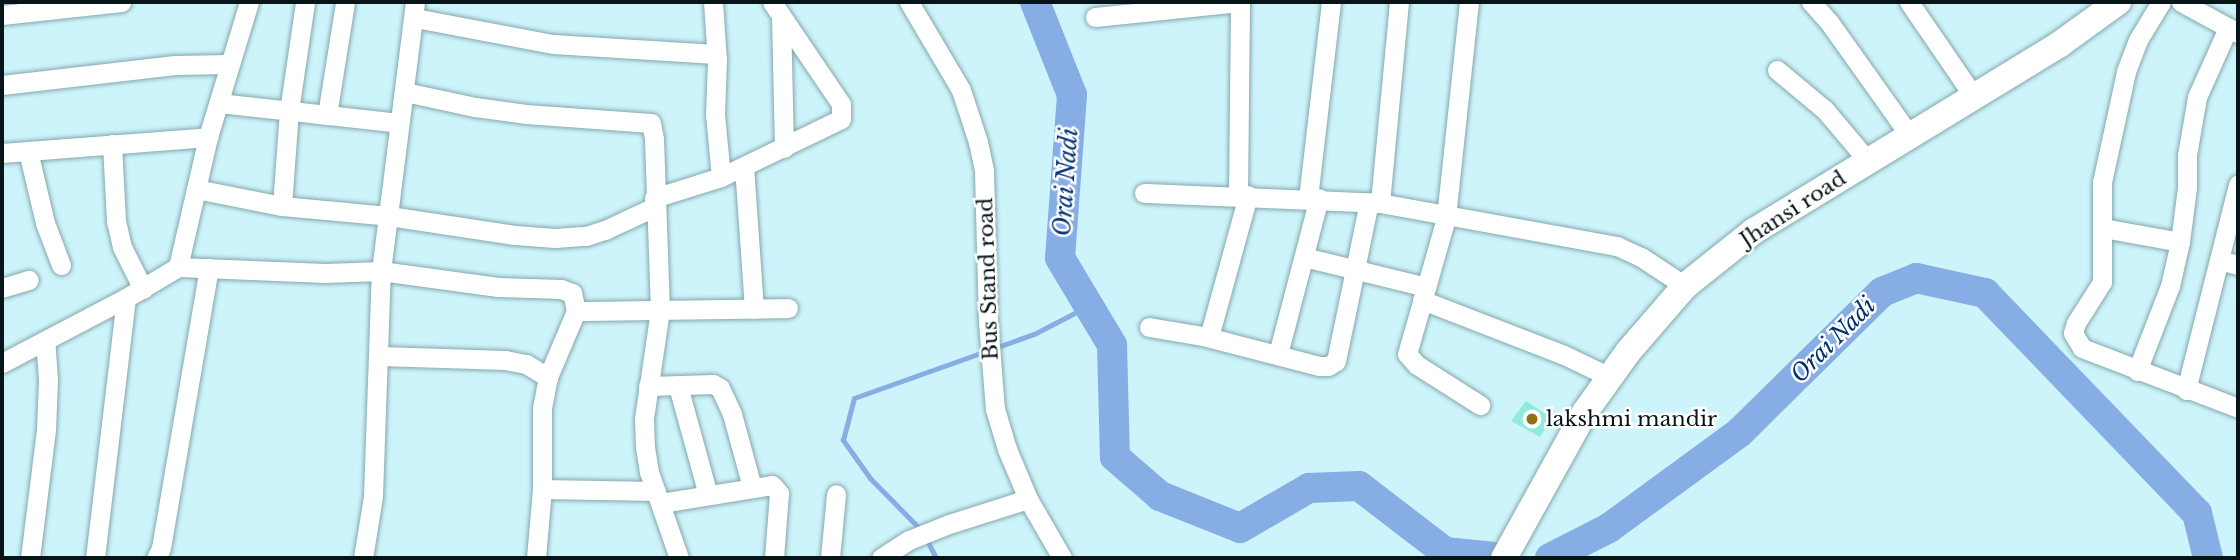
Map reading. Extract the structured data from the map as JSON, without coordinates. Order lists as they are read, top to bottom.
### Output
{
  "streets": {
    "street": ["Jhansi road", "Bus Stand road"]
  },
  "water": ["Orai Nadi"],
  "places": ["lakshmi mandir"]
}
